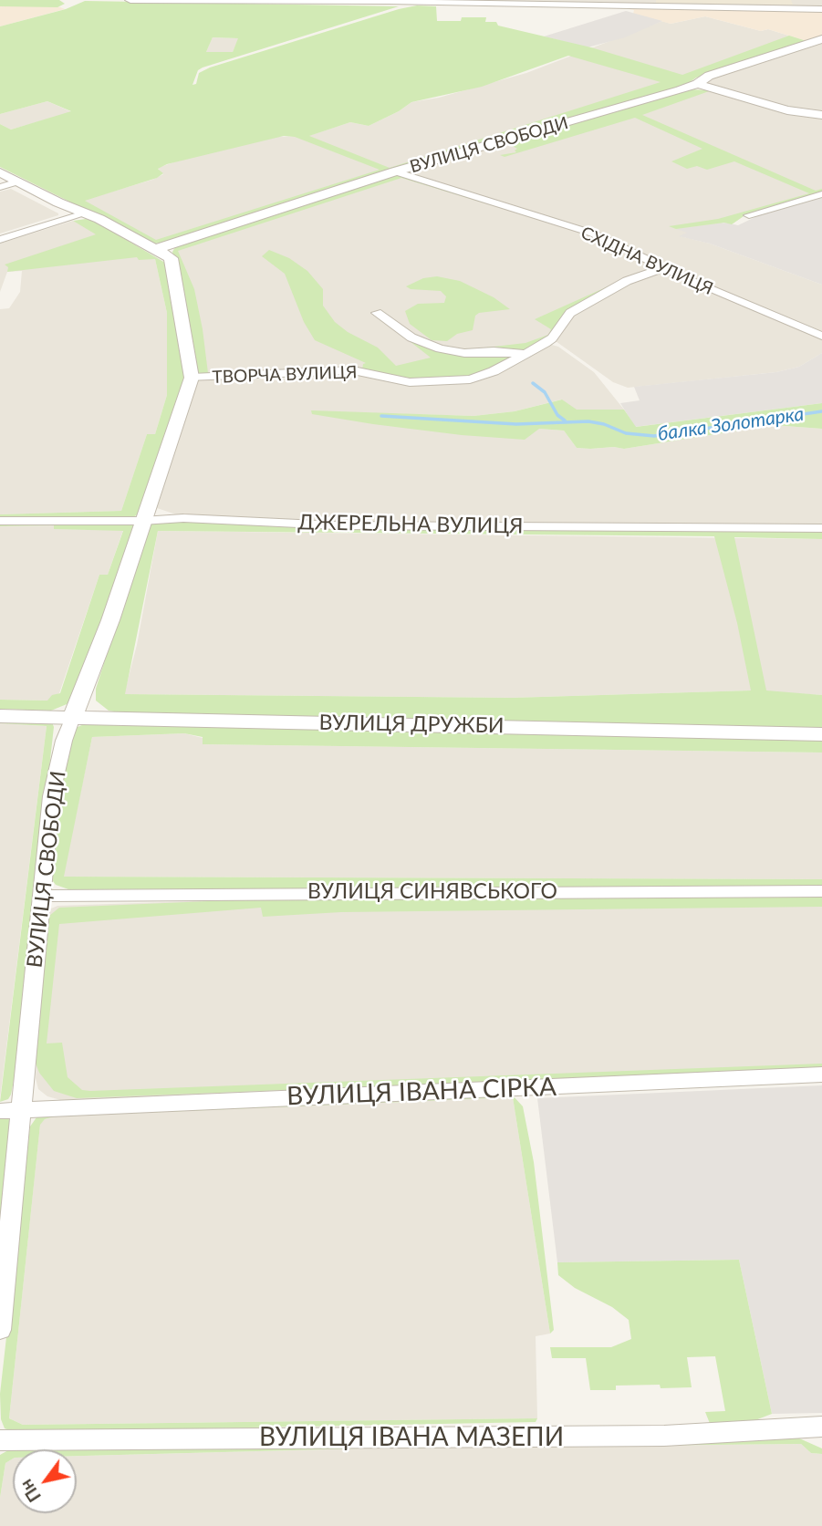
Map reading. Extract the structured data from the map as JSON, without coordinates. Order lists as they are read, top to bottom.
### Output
{
  "streets": {
    "street": [
      "ВУЛИЦЯ СВОБОДИ",
      "СХІДНА ВУЛИЦЯ",
      "ТВОРЧА ВУЛИЦЯ",
      "ДЖЕРЕЛЬНА ВУЛИЦЯ",
      "ВУЛИЦЯ ДРУЖБИ",
      "ВУЛИЦЯ СИНЯВСЬКОГО",
      "ВУЛИЦЯ ІВАНА СІРКА",
      "ВУЛИЦЯ ІВАНА МАЗЕПИ"
    ]
  },
  "crossings": [
    ["ВУЛИЦЯ СВОБОДИ", "СХІДНА ВУЛИЦЯ"],
    ["ВУЛИЦЯ СВОБОДИ", "ТВОРЧА ВУЛИЦЯ"],
    ["ВУЛИЦЯ СВОБОДИ", "ДЖЕРЕЛЬНА ВУЛИЦЯ"],
    ["ВУЛИЦЯ СВОБОДИ", "ВУЛИЦЯ ДРУЖБИ"],
    ["ВУЛИЦЯ СВОБОДИ", "ВУЛИЦЯ СИНЯВСЬКОГО"],
    ["ВУЛИЦЯ СВОБОДИ", "ВУЛИЦЯ ІВАНА СІРКА"],
    ["СХІДНА ВУЛИЦЯ", "ТВОРЧА ВУЛИЦЯ"]
  ],
  "water": ["балка Золотарка"],
  "north": "bottom left"
}
